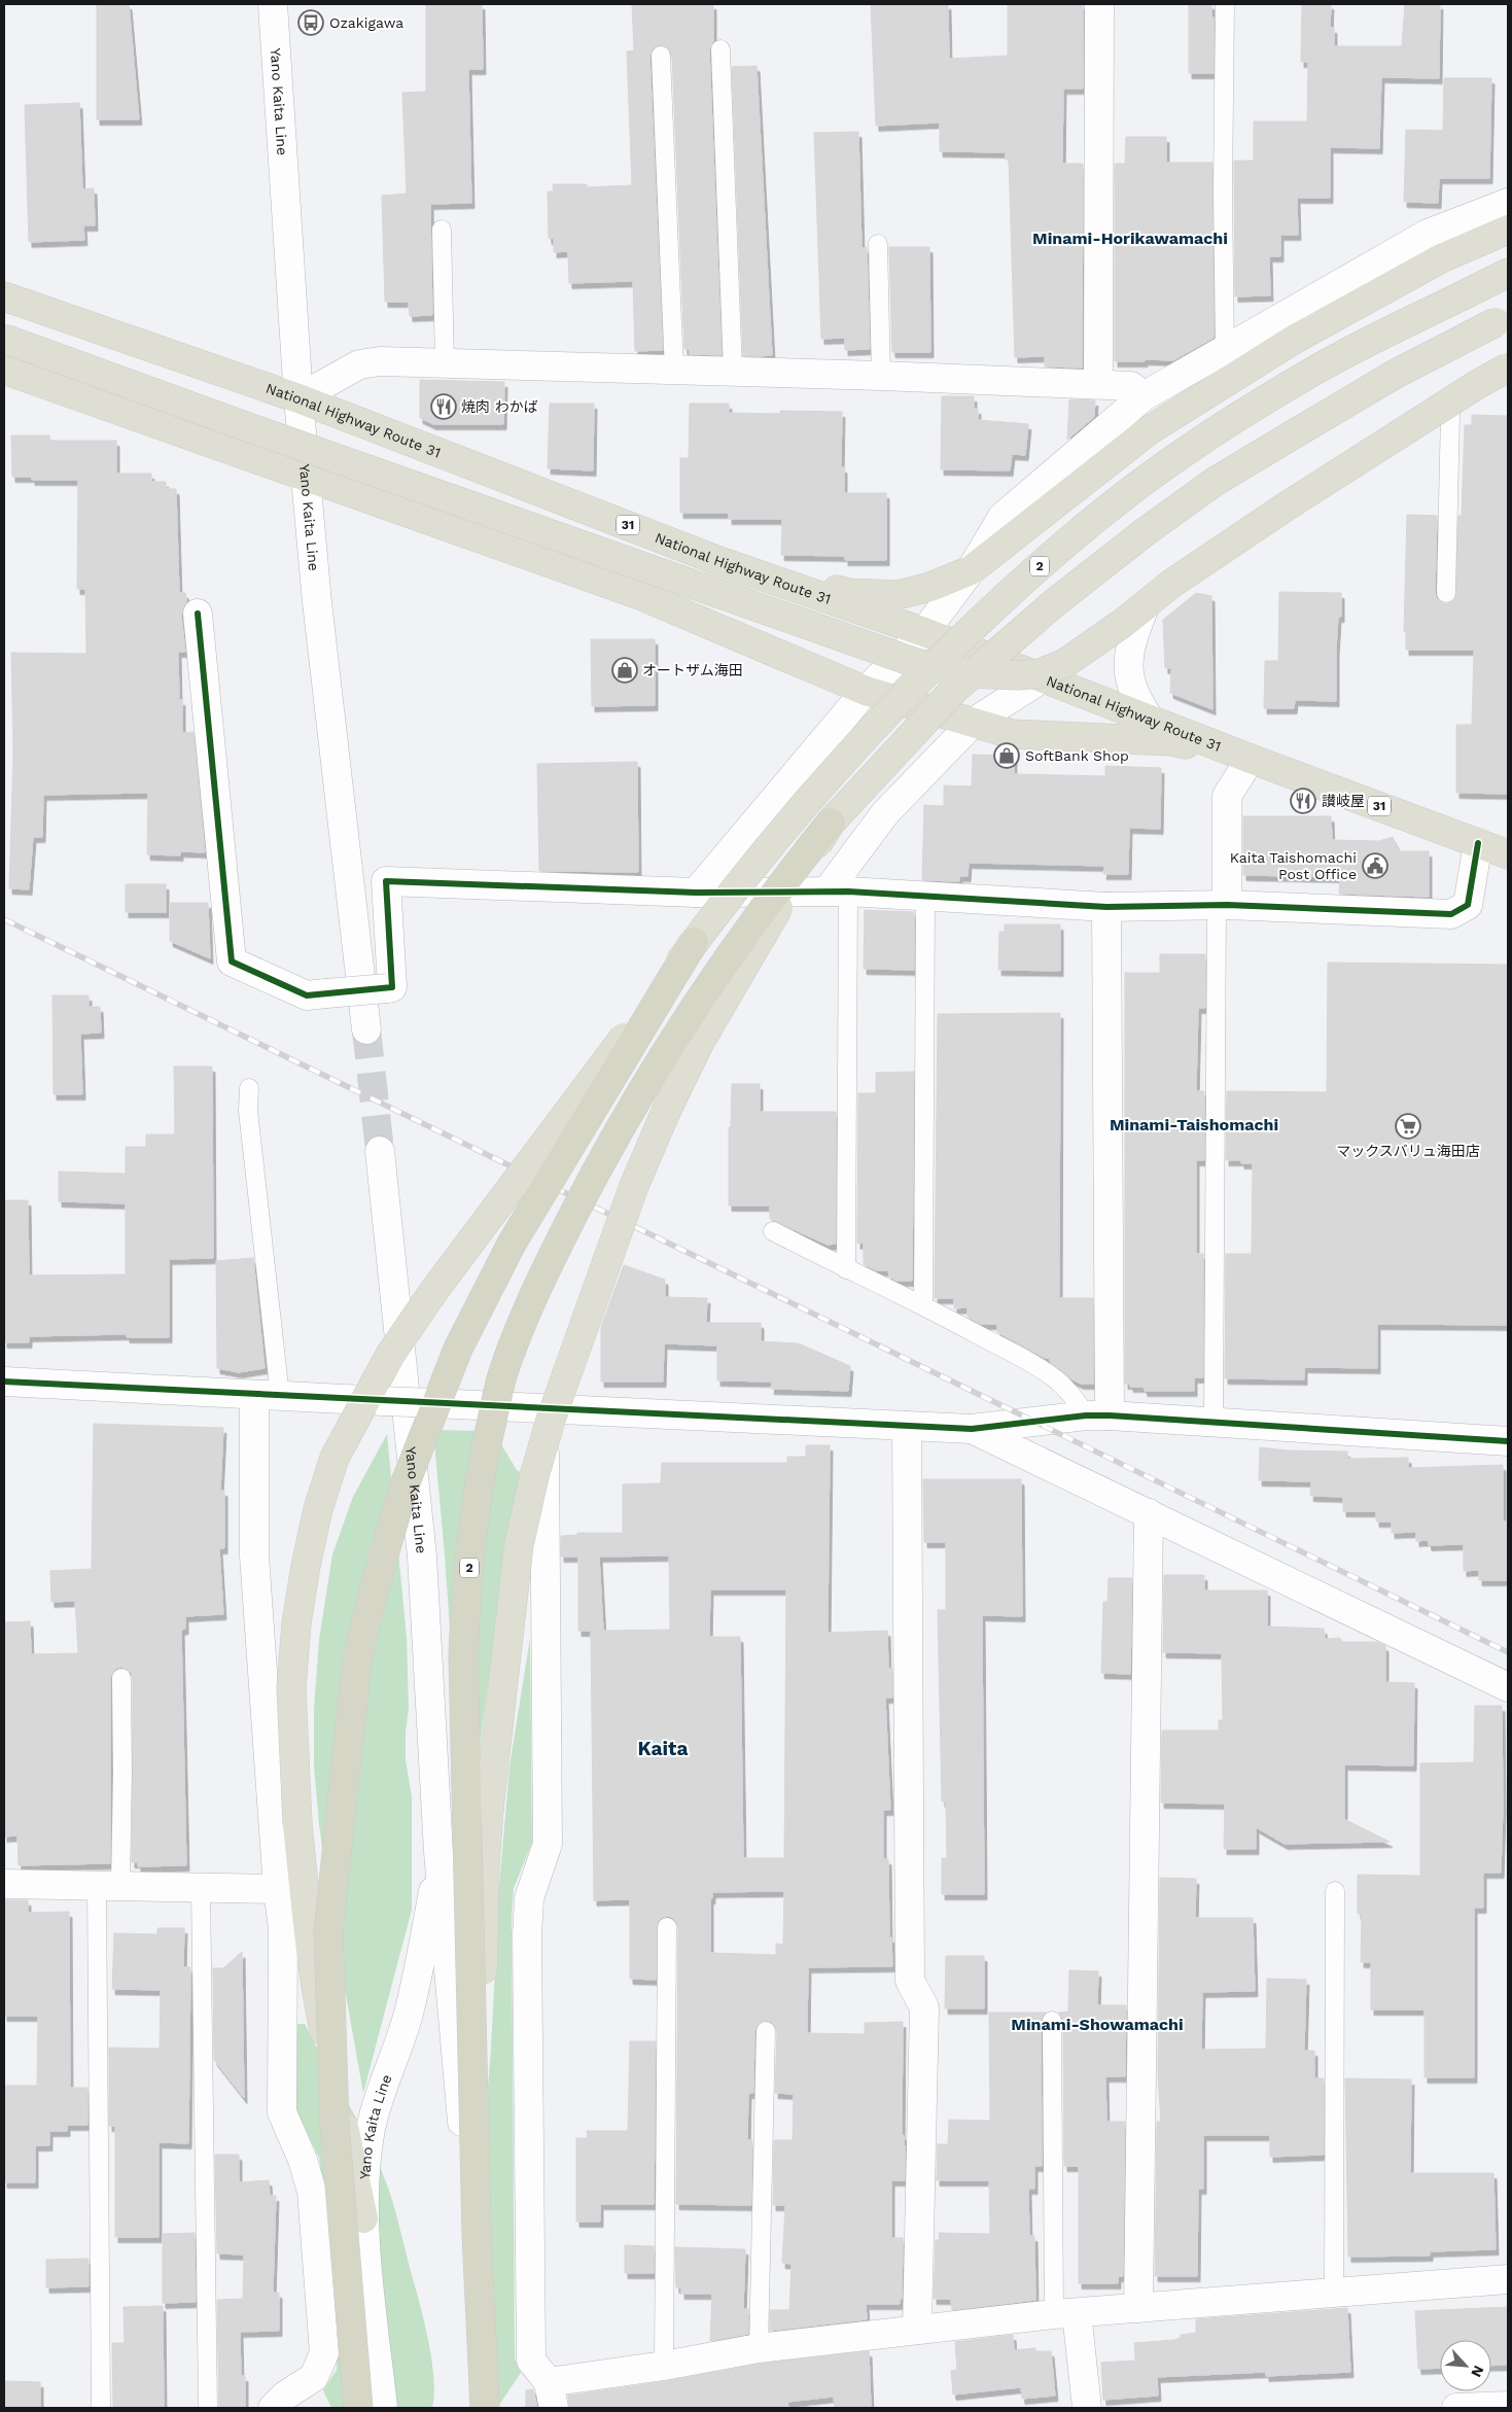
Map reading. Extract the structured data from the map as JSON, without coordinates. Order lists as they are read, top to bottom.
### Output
{
  "streets": {
    "highway": ["National Highway Route 31", "31", "2"],
    "street": ["Yano Kaita Line"]
  },
  "crossings": [
    ["Yano Kaita Line", "National Highway Route 31"]
  ],
  "districts": [
    "Minami-Horikawamachi",
    "Minami-Taishomachi",
    "Kaita",
    "Minami-Showamachi"
  ],
  "places": {
    "bus stop": ["Ozakigawa"],
    "restaurant": ["焼肉 わかば", "讃岐屋"],
    "shop": ["オートザム海田", "SoftBank Shop"],
    "public building": ["Kaita Taishomachi Post Office"],
    "supermarket": ["マックスバリュ海田店"]
  },
  "north": "bottom right"
}
